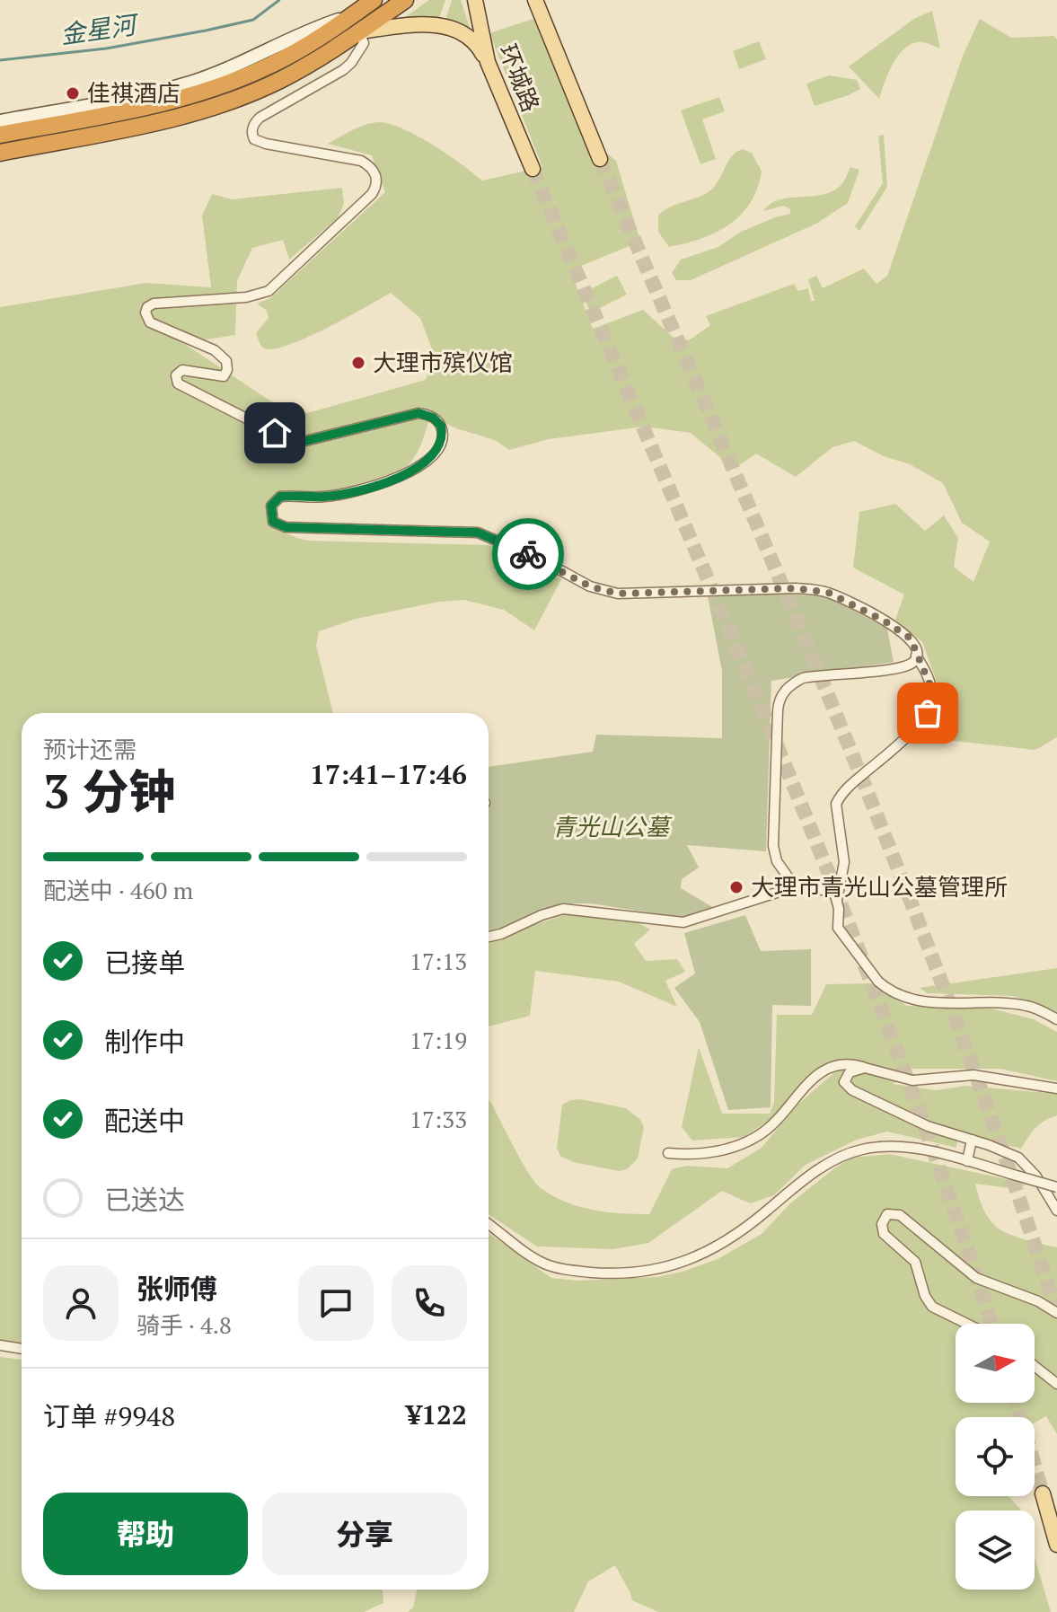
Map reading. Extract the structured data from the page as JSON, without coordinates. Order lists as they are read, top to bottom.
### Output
{
  "streets": {
    "main road": ["环城路"]
  },
  "water": ["金星河"],
  "parks": ["青光山公墓"],
  "places": ["佳祺酒店", "大理市殡仪馆", "大理市青光山公墓管理所"],
  "north": "right",
  "page": {
    "heading": ["3 分钟", "预计还需", "17:41–17:46"],
    "panel": [
      "张师傅",
      "骑手 · 4.8",
      "订单 #9948",
      "¥122"
    ],
    "bar": "配送中 · 460 m",
    "list": [
      ["已接单", "17:13"],
      ["制作中", "17:19"],
      ["配送中", "17:33"],
      "已送达"
    ],
    "buttons": ["帮助", "分享"]
  }
}
